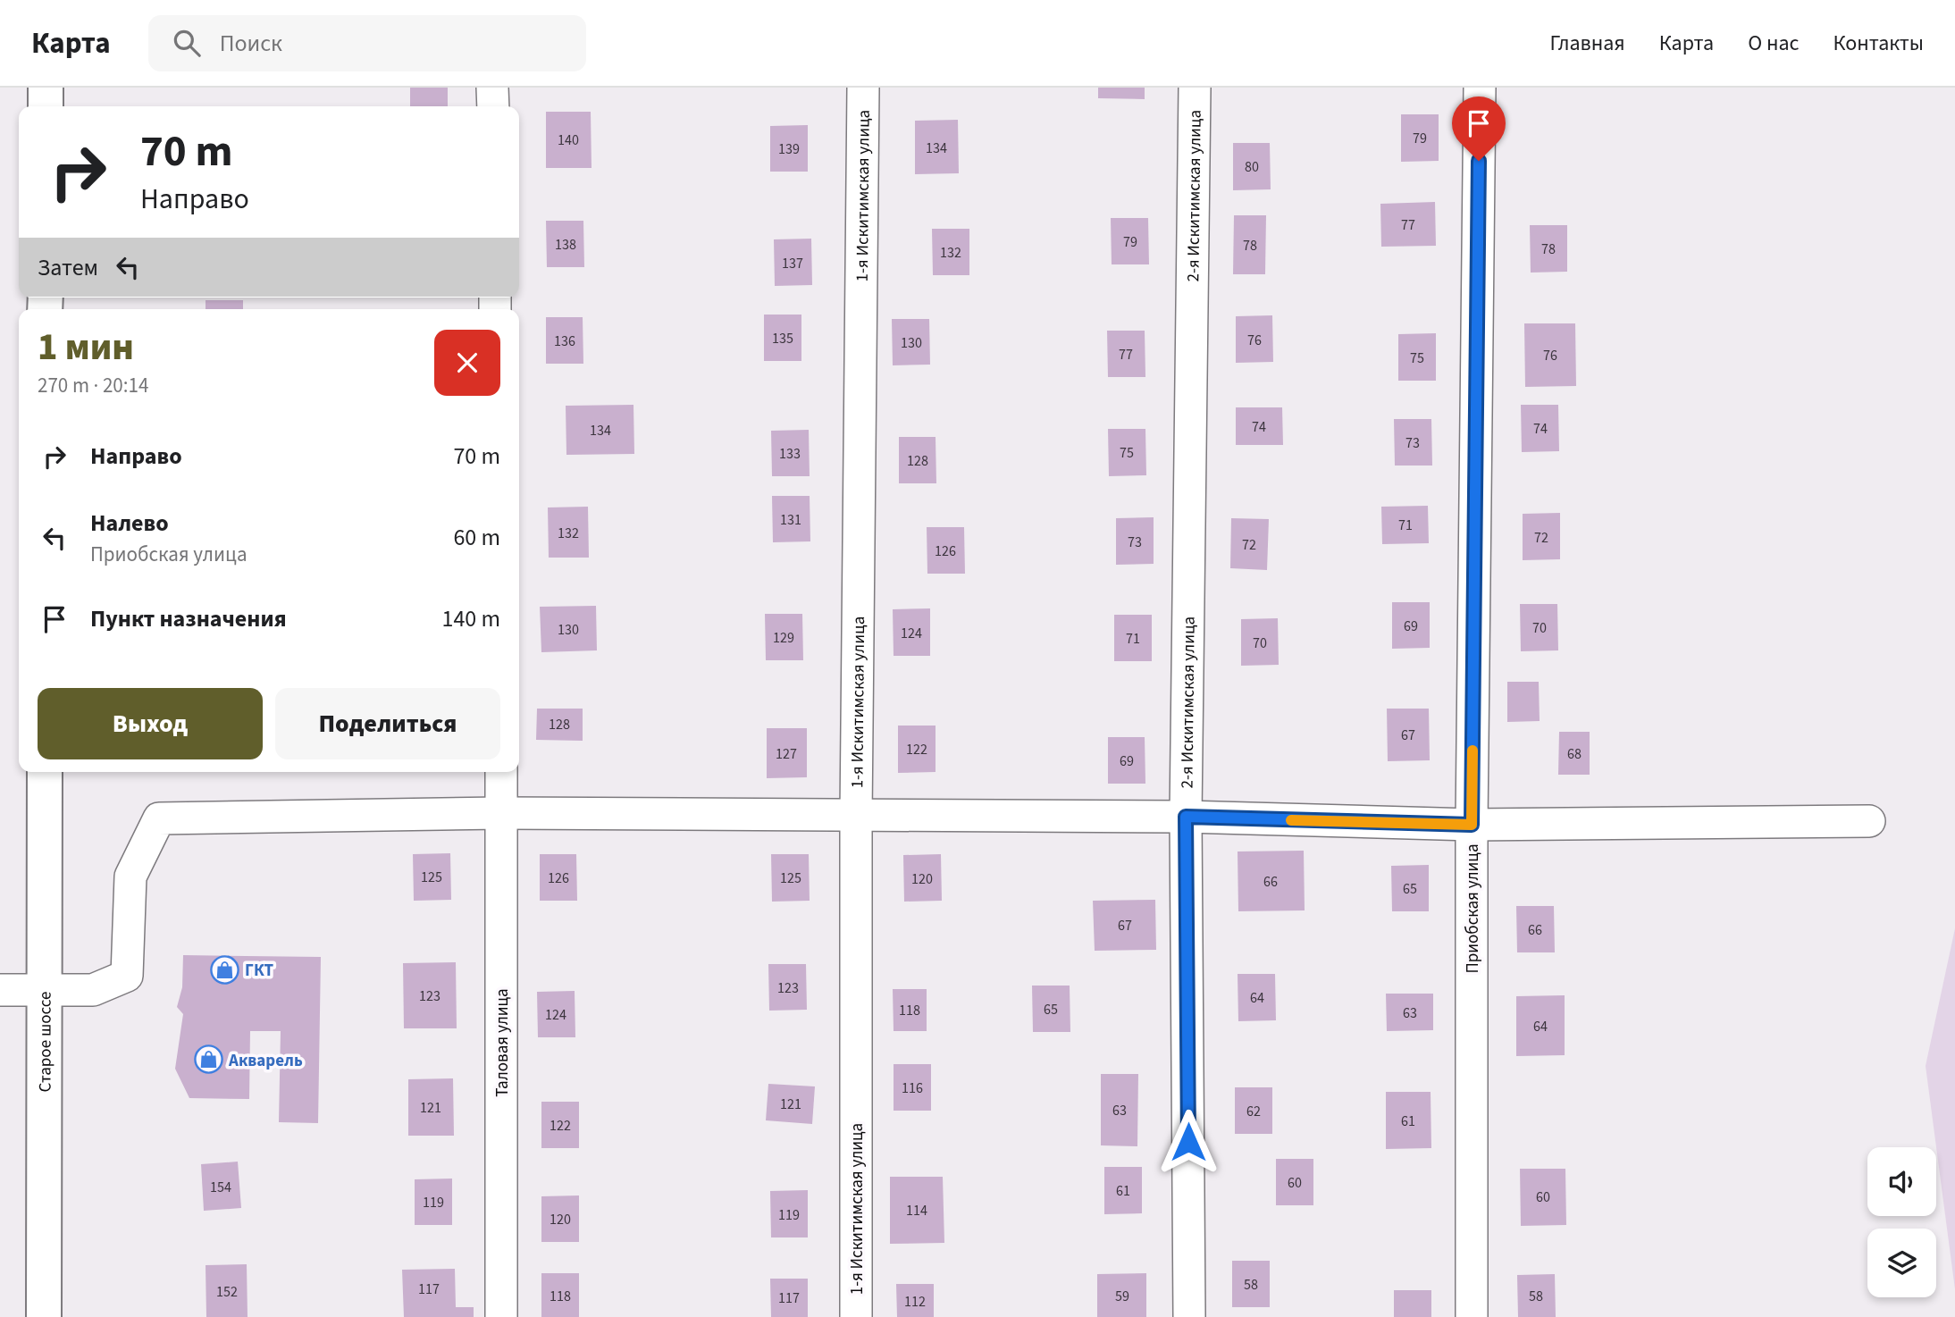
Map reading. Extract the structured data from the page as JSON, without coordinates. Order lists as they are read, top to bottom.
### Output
{
  "streets": {
    "highway": ["Старое шоссе"],
    "street": [
      "1-я Искитимская улица",
      "2-я Искитимская улица",
      "Приобская улица",
      "Таловая улица"
    ]
  },
  "places": {
    "shop": ["ГКТ", "Акварель"]
  },
  "house_numbers": [
    "79",
    "140",
    "134",
    "139",
    "80",
    "77",
    "79",
    "138",
    "78",
    "78",
    "132",
    "137",
    "135",
    "76",
    "136",
    "130",
    "77",
    "76",
    "75",
    "74",
    "74",
    "134",
    "73",
    "75",
    "133",
    "128",
    "131",
    "71",
    "132",
    "72",
    "73",
    "72",
    "126",
    "69",
    "70",
    "130",
    "124",
    "129",
    "71",
    "70",
    "128",
    "67",
    "122",
    "127",
    "68",
    "69",
    "125",
    "126",
    "125",
    "120",
    "66",
    "65",
    "67",
    "66",
    "123",
    "123",
    "64",
    "65",
    "118",
    "63",
    "124",
    "64",
    "116",
    "121",
    "121",
    "63",
    "62",
    "61",
    "122",
    "60",
    "154",
    "61",
    "60",
    "119",
    "114",
    "119",
    "120",
    "58",
    "117",
    "152",
    "118",
    "59",
    "58",
    "117",
    "112"
  ],
  "page": {
    "header": "Карта",
    "search": "Поиск",
    "nav": [
      "Главная",
      "Карта",
      "О нас",
      "Контакты"
    ],
    "turn": ["70 m", "Направо"],
    "then": "Затем",
    "heading": ["1 мин", "270 m · 20:14"],
    "list": [
      {
        "name": "Направо",
        "value": "70 m"
      },
      {
        "name": "Налево",
        "note": "Приобская улица",
        "value": "60 m"
      },
      {
        "name": "Пункт назначения",
        "value": "140 m"
      }
    ],
    "buttons": ["Выход", "Поделиться"]
  }
}
